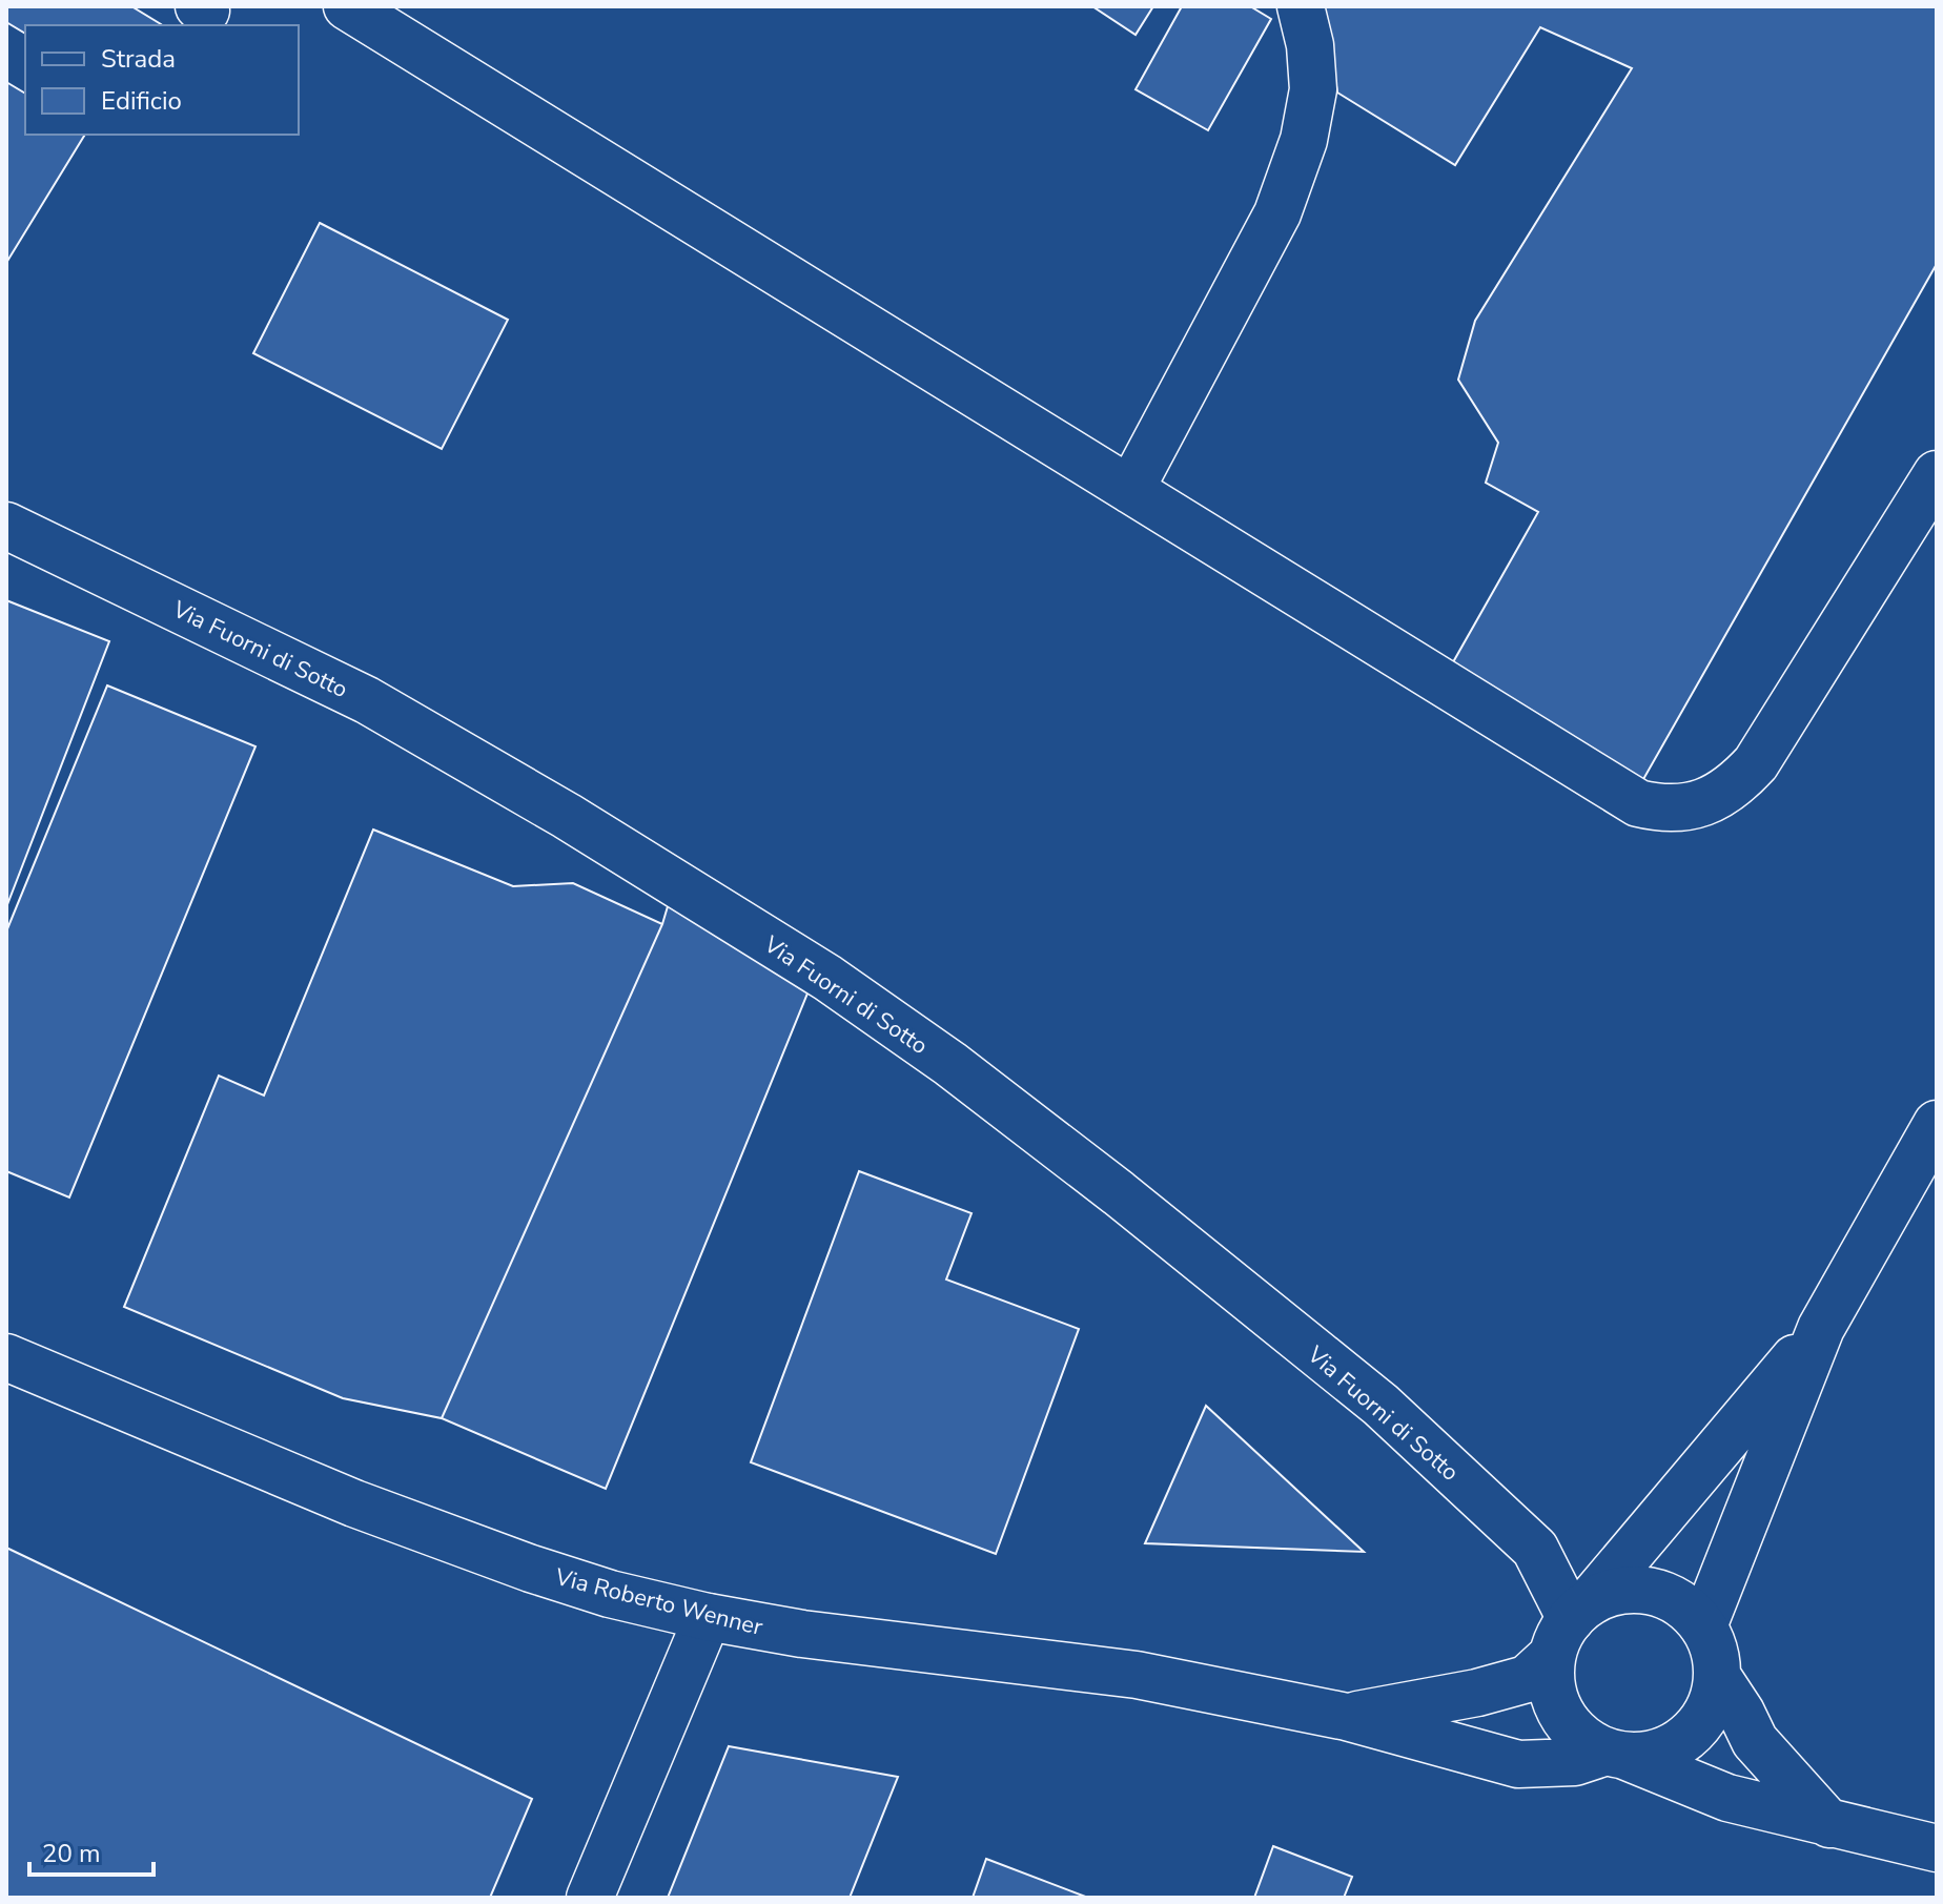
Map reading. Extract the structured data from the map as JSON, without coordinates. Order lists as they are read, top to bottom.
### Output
{
  "streets": {
    "street": ["Via Fuorni di Sotto", "Via Roberto Wenner"]
  },
  "crossings": [
    ["Via Fuorni di Sotto", "Via Roberto Wenner"]
  ],
  "legend": ["Strada", "Edificio"],
  "scale_bar": "20 m"
}
